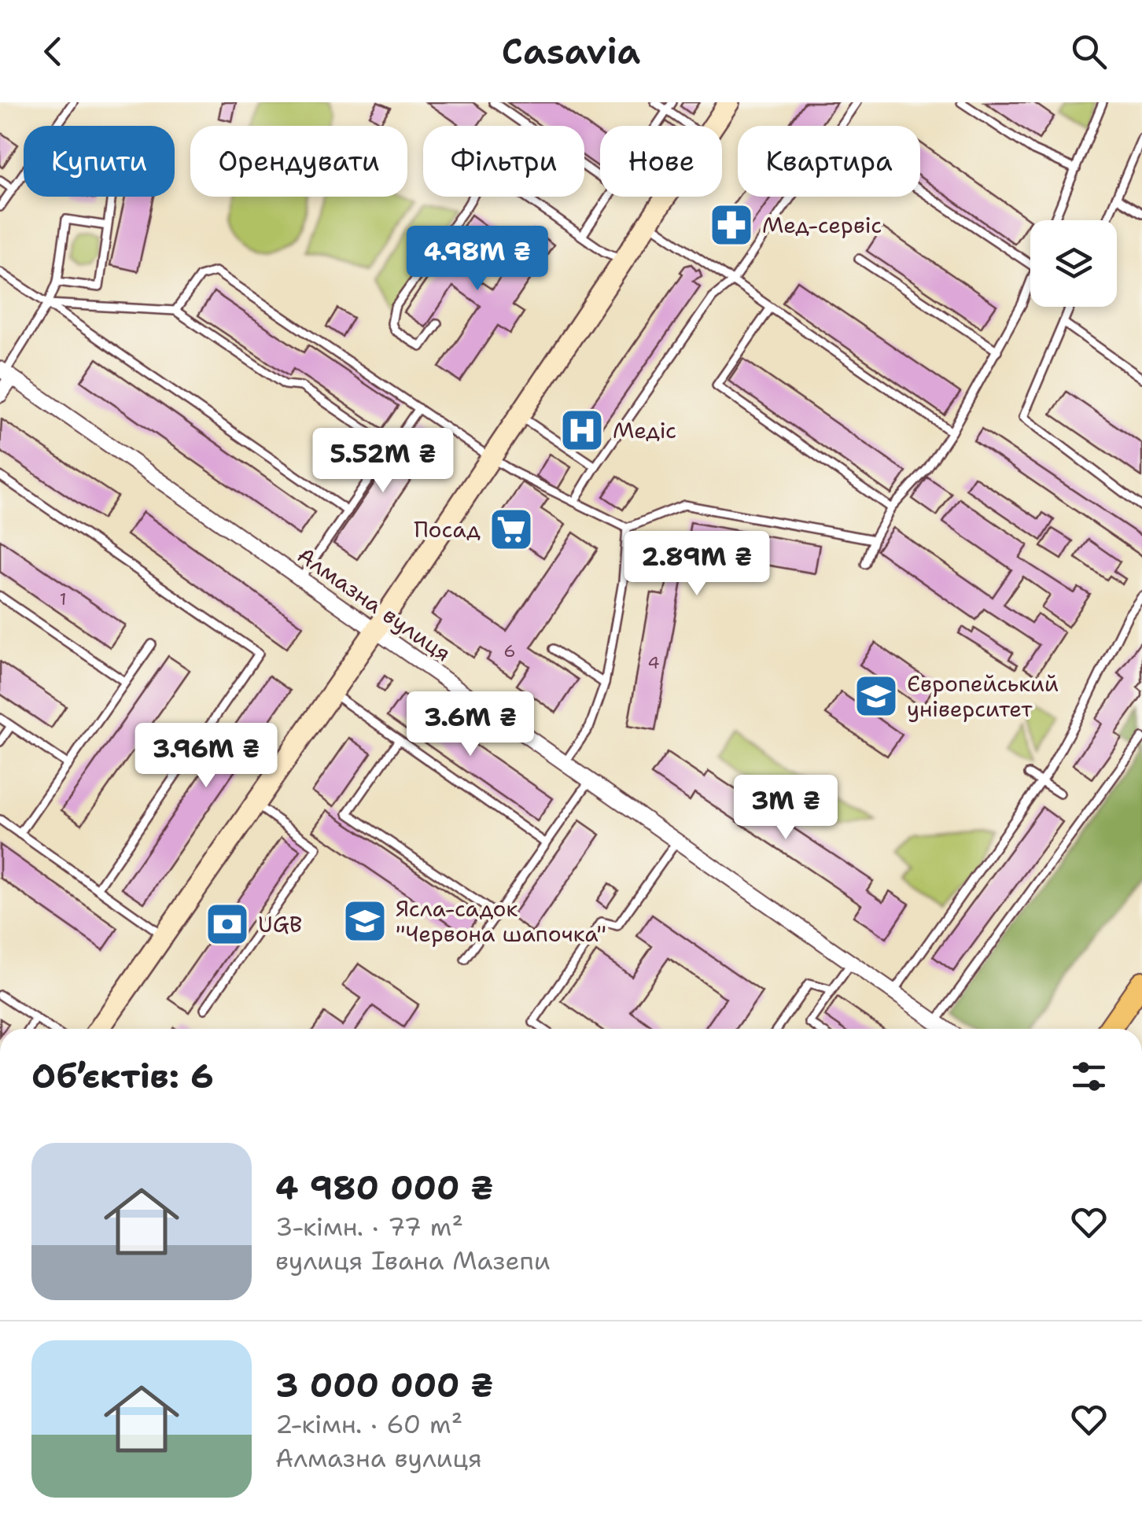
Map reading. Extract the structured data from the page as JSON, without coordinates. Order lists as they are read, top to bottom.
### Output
{
  "streets": {
    "street": ["Алмазна вулиця"]
  },
  "places": {
    "pharmacy": ["Мед-сервіс"],
    "hospital": ["Медіс"],
    "supermarket": ["Посад"],
    "school or university": ["Європейський університет", "Ясла-садок \"Червона шапочка\""],
    "bank": ["UGB"]
  },
  "house_numbers": ["1", "6", "4"],
  "page": {
    "header": "Casavia",
    "chip": [
      "Купити",
      "Орендувати",
      "Фільтри",
      "Нове",
      "Квартира"
    ],
    "price": [
      "4.98M ₴",
      "5.52M ₴",
      "2.89M ₴",
      "3.6M ₴",
      "3.96M ₴",
      "3M ₴"
    ],
    "heading": "Об’єктів: 6",
    "list": [
      {
        "name": "4 980 000 ₴",
        "note": "3-кімн. · 77 m² · вулиця Івана Мазепи"
      },
      {
        "name": "3 000 000 ₴",
        "note": "2-кімн. · 60 m² · Алмазна вулиця"
      }
    ]
  }
}
